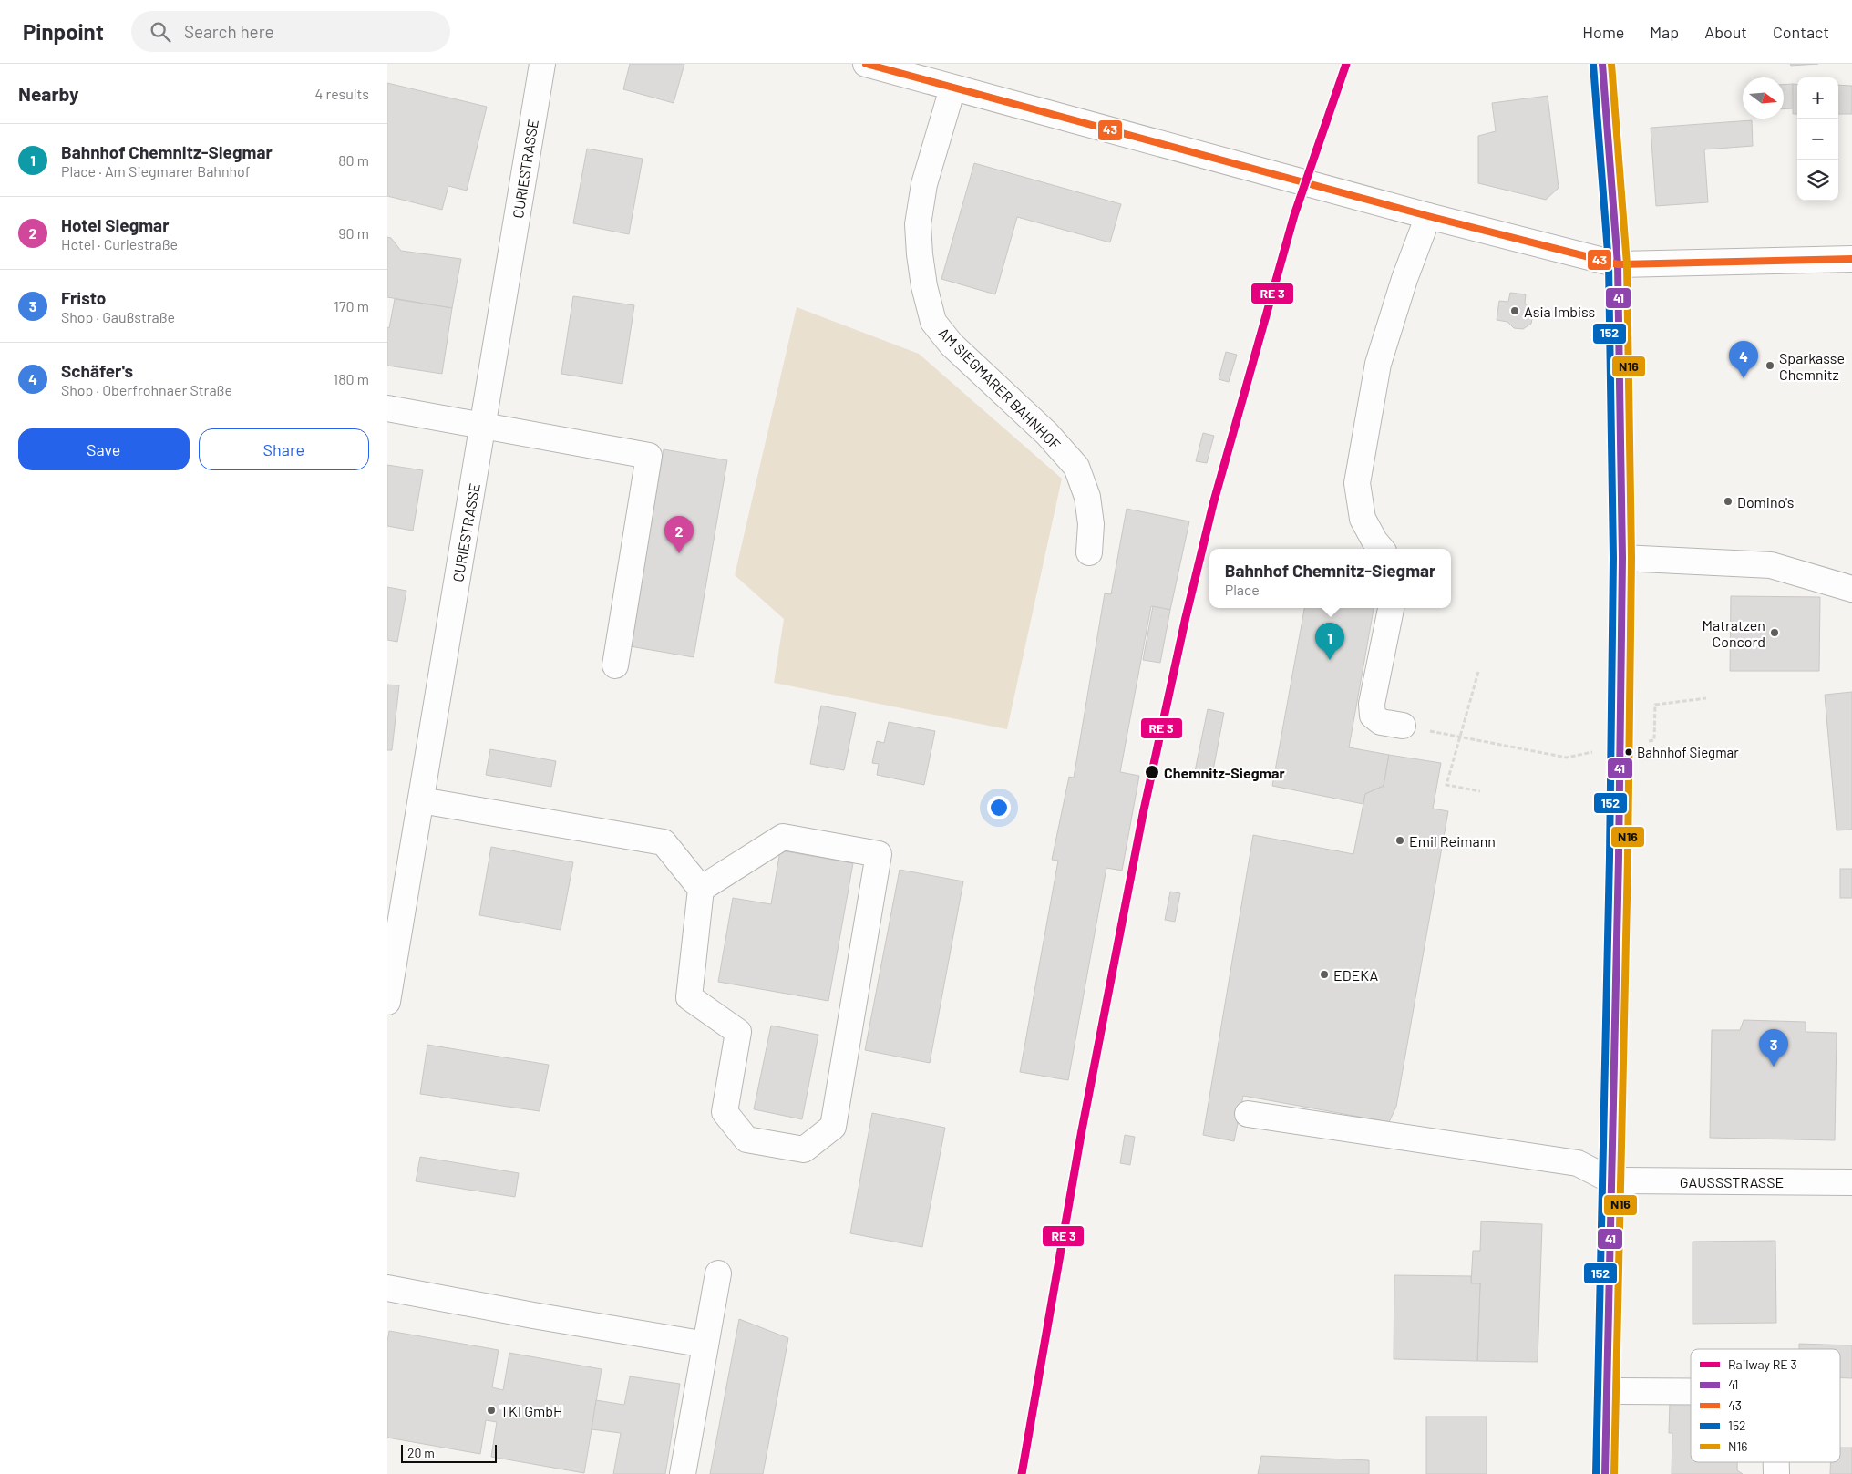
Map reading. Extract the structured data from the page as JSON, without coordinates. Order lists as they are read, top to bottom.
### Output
{
  "streets": {
    "main road": ["CURIESTRASSE", "AM SIEGMARER BAHNHOF", "GAUSSSTRASSE"]
  },
  "places": [
    "Asia Imbiss",
    "Sparkasse Chemnitz",
    "Domino's",
    "Matratzen Concord",
    "Bahnhof Siegmar",
    "Chemnitz-Siegmar",
    "Emil Reimann",
    "EDEKA",
    "TKI GmbH"
  ],
  "lines": [
    "transit line 41",
    "transit line 43",
    "transit line N16",
    "transit line 152"
  ],
  "legend": [
    "Railway RE 3",
    "41",
    "43",
    "152",
    "N16"
  ],
  "scale_bar": "20 m",
  "north": "right",
  "page": {
    "header": "Pinpoint",
    "search": "Search here",
    "nav": [
      "Home",
      "Map",
      "About",
      "Contact"
    ],
    "heading": ["Nearby", "4 results"],
    "map_buttons": ["+", "−"],
    "list": [
      {
        "mark": "1",
        "name": "Bahnhof Chemnitz-Siegmar",
        "note": "Place · Am Siegmarer Bahnhof",
        "value": "80 m"
      },
      {
        "mark": "2",
        "name": "Hotel Siegmar",
        "note": "Hotel · Curiestraße",
        "value": "90 m"
      },
      {
        "mark": "3",
        "name": "Fristo",
        "note": "Shop · Gaußstraße",
        "value": "170 m"
      },
      {
        "mark": "4",
        "name": "Schäfer's",
        "note": "Shop · Oberfrohnaer Straße",
        "value": "180 m"
      }
    ],
    "pins": [
      "4",
      "2",
      "1",
      "3"
    ],
    "buttons": ["Save", "Share"],
    "popup": ["Bahnhof Chemnitz-Siegmar", "Place"],
    "scale": "20 m"
  }
}
